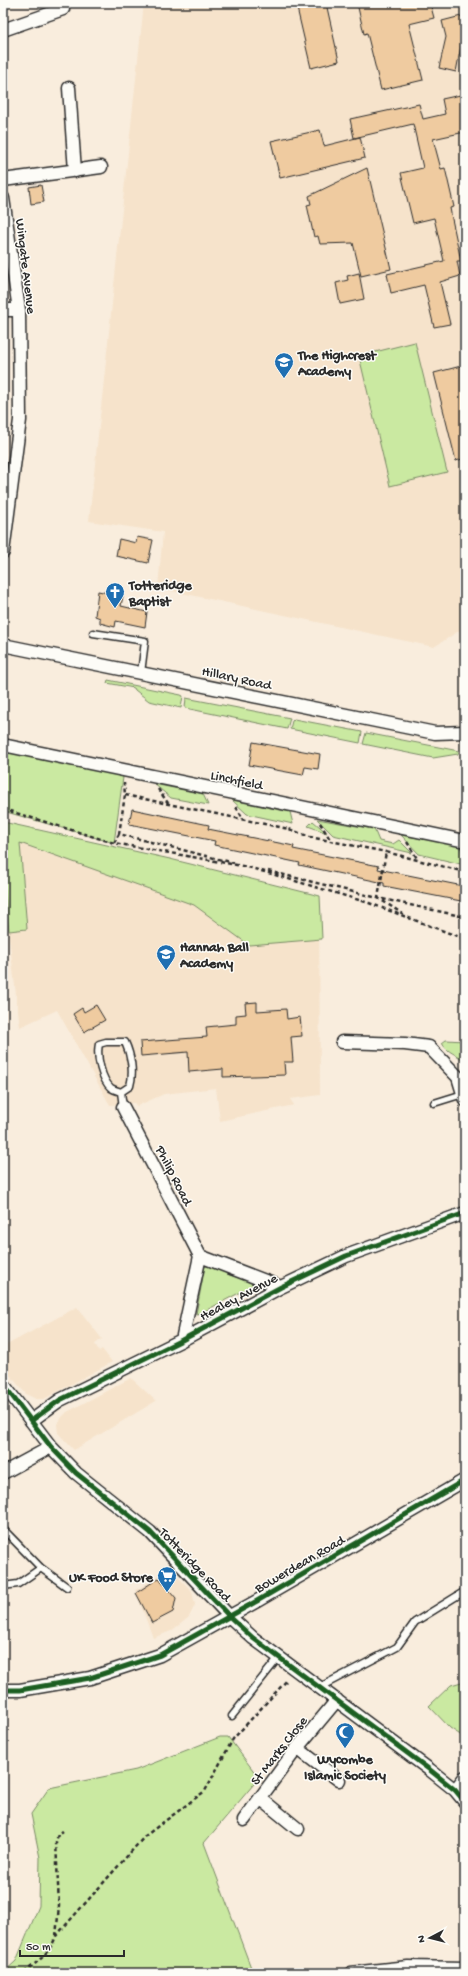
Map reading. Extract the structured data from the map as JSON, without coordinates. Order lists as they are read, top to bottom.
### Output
{
  "streets": {
    "street": [
      "Wingate Avenue",
      "Hillary Road",
      "Linchfield",
      "Philip Road",
      "Healey Avenue",
      "Bowerdean Road",
      "Totteridge Road",
      "St Marks Close"
    ]
  },
  "crossings": [
    ["Healey Avenue", "Totteridge Road"],
    ["Bowerdean Road", "Totteridge Road"],
    ["Totteridge Road", "St Marks Close"]
  ],
  "places": {
    "school or university": ["The Highcrest Academy", "Hannah Ball Academy"],
    "church": ["Totteridge Baptist"],
    "supermarket": ["UK Food Store"],
    "mosque": ["Wycombe Islamic Society"]
  },
  "scale_bar": "50 m",
  "north": "left"
}
